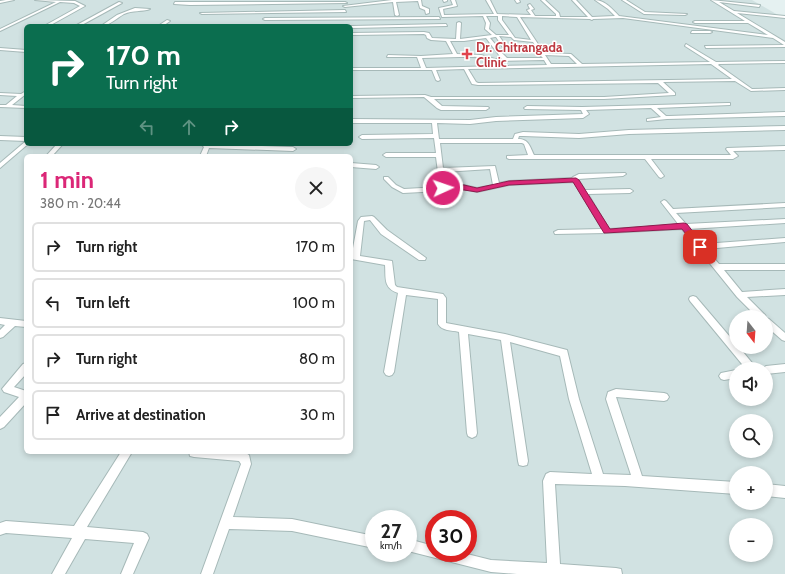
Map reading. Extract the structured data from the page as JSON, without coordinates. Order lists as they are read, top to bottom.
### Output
{
  "places": {
    "health": ["Dr. Chitrangada Clinic"]
  },
  "north": "bottom",
  "page": {
    "turn": ["170 m", "Turn right"],
    "heading": ["1 min", "380 m · 20:44"],
    "list": [
      {
        "name": "Turn right",
        "value": "170 m"
      },
      {
        "name": "Turn left",
        "value": "100 m"
      },
      {
        "name": "Turn right",
        "value": "80 m"
      },
      {
        "name": "Arrive at destination",
        "value": "30 m"
      }
    ],
    "map_buttons": ["+", "−"],
    "speed": "27 km/h",
    "limit": "30"
  }
}
